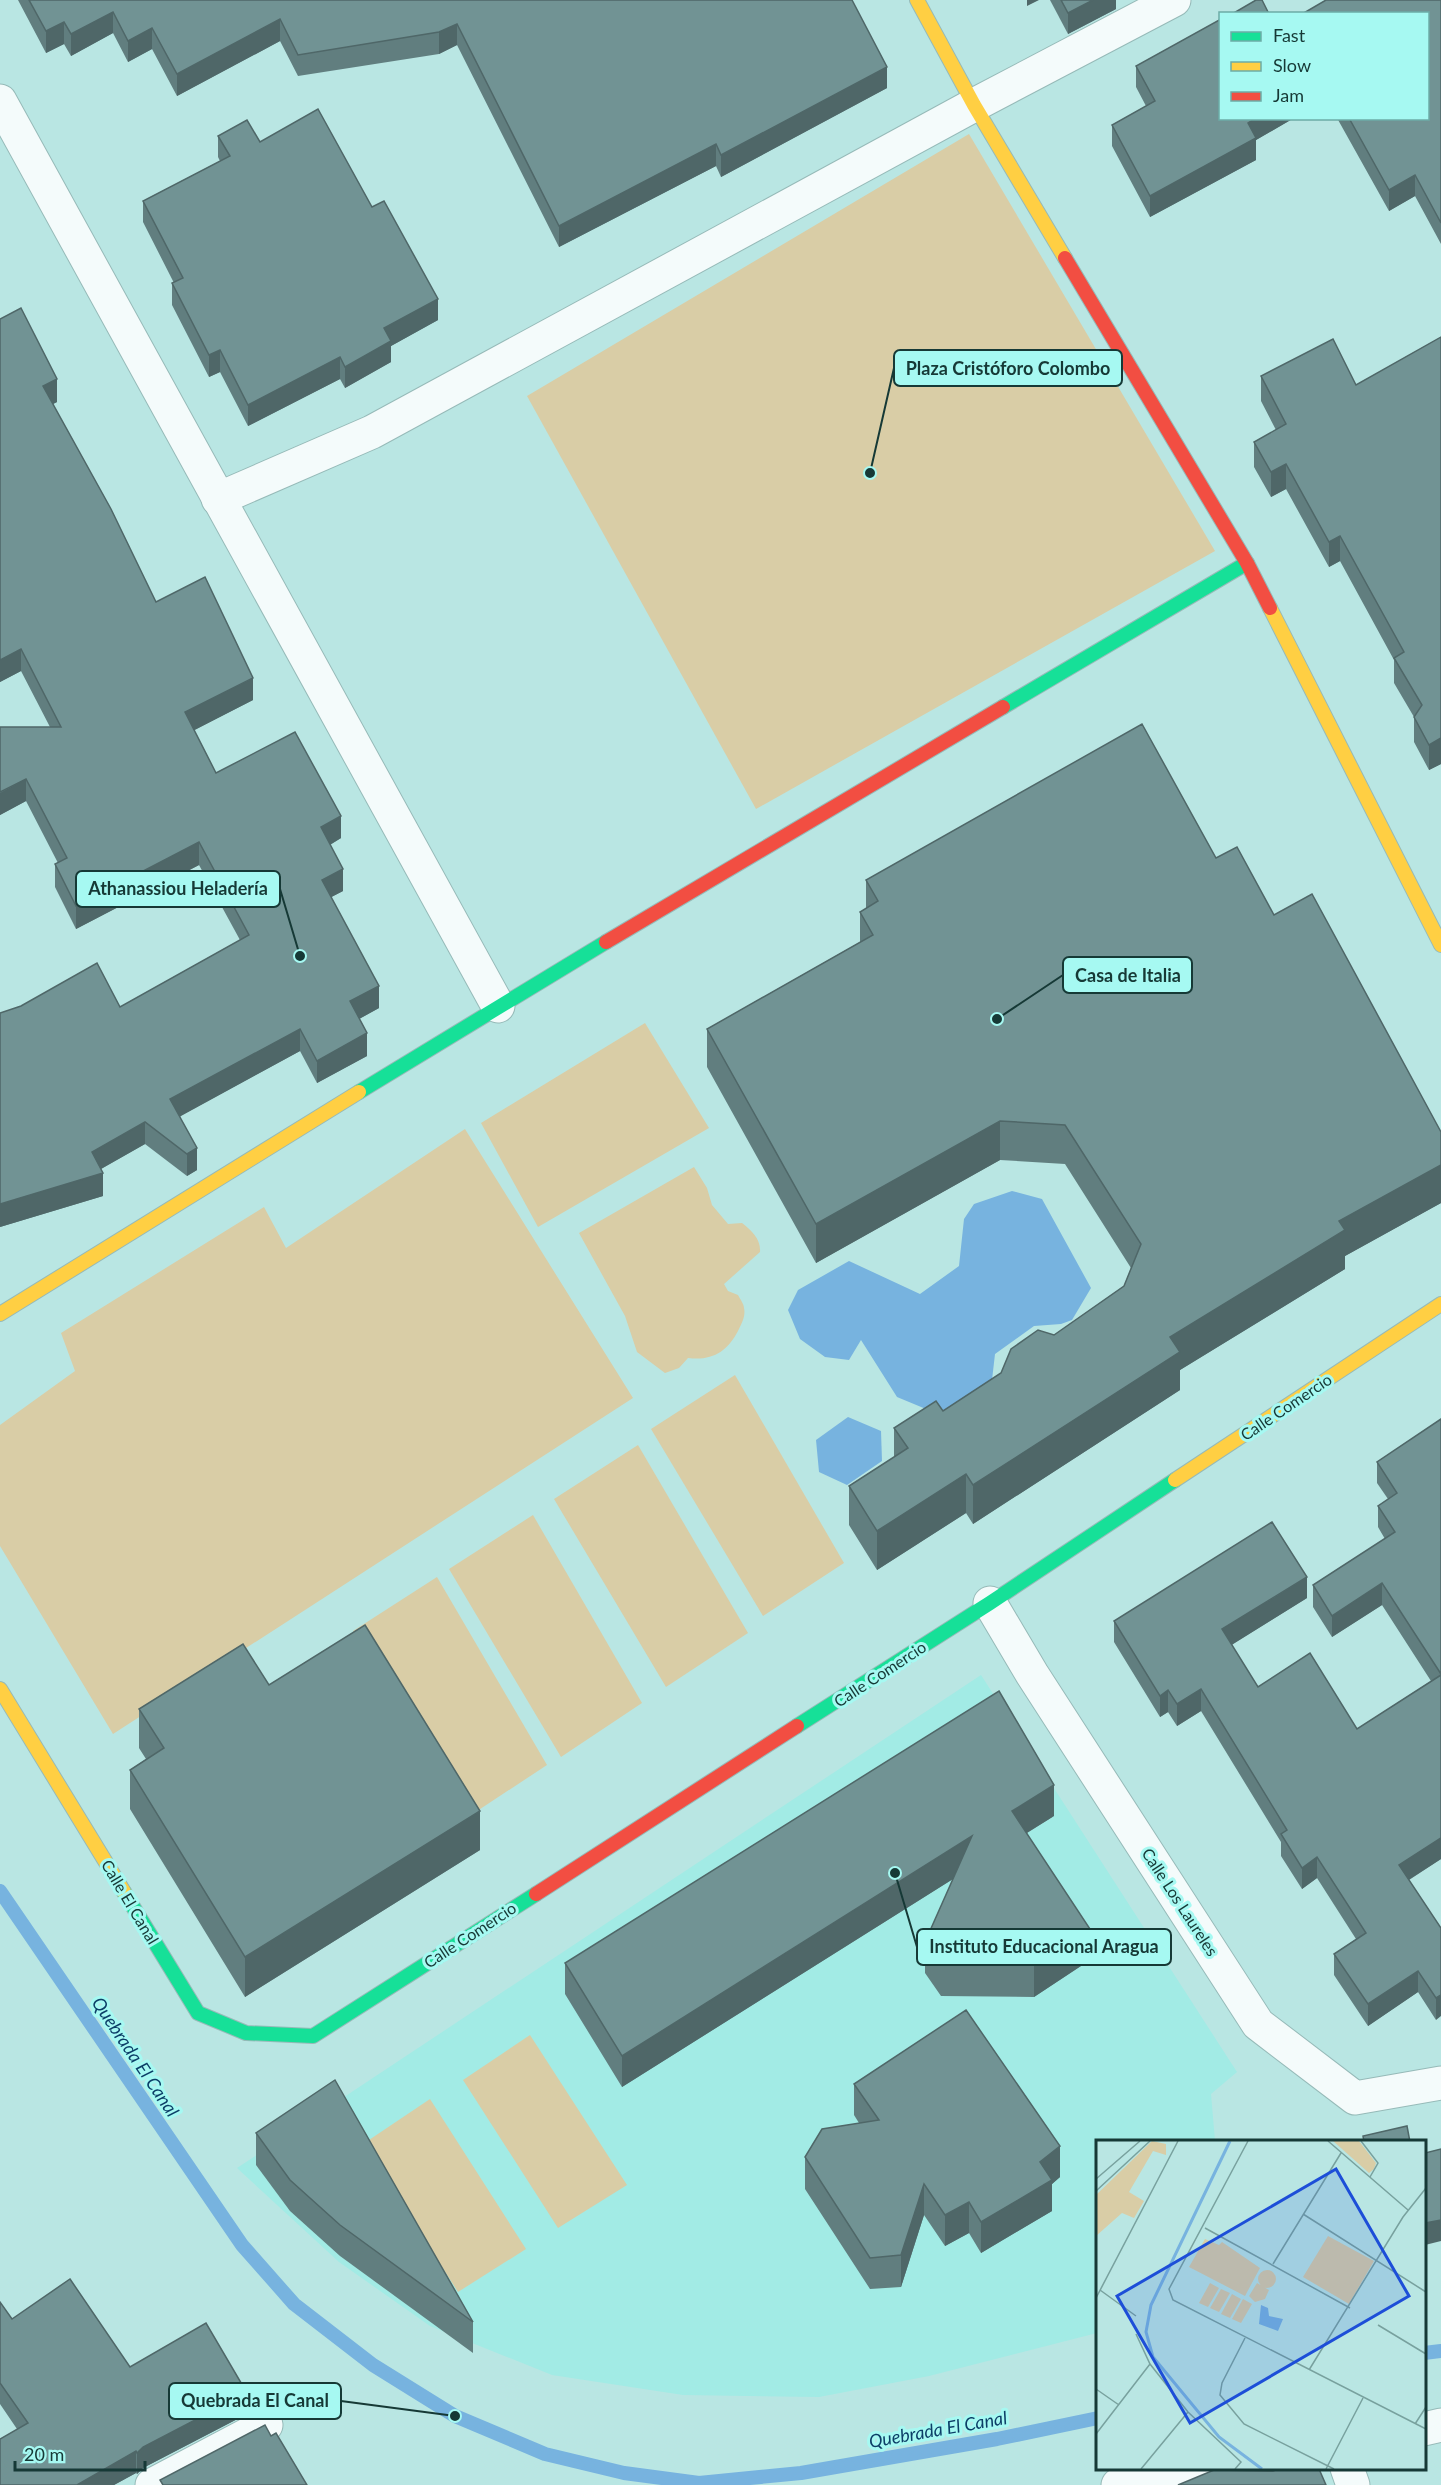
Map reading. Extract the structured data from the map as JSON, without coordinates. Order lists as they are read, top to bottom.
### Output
{
  "streets": {
    "street": ["Calle Comercio", "Calle El Canal", "Calle Los Laureles"]
  },
  "crossings": [
    ["Calle Comercio", "Calle El Canal"],
    ["Calle Comercio", "Calle Los Laureles"]
  ],
  "water": ["Quebrada El Canal"],
  "places": [
    "Plaza Cristóforo Colombo",
    "Athanassiou Heladería",
    "Casa de Italia",
    "Instituto Educacional Aragua",
    "Quebrada El Canal"
  ],
  "legend": ["Fast", "Slow", "Jam"],
  "scale_bar": "20 m"
}
